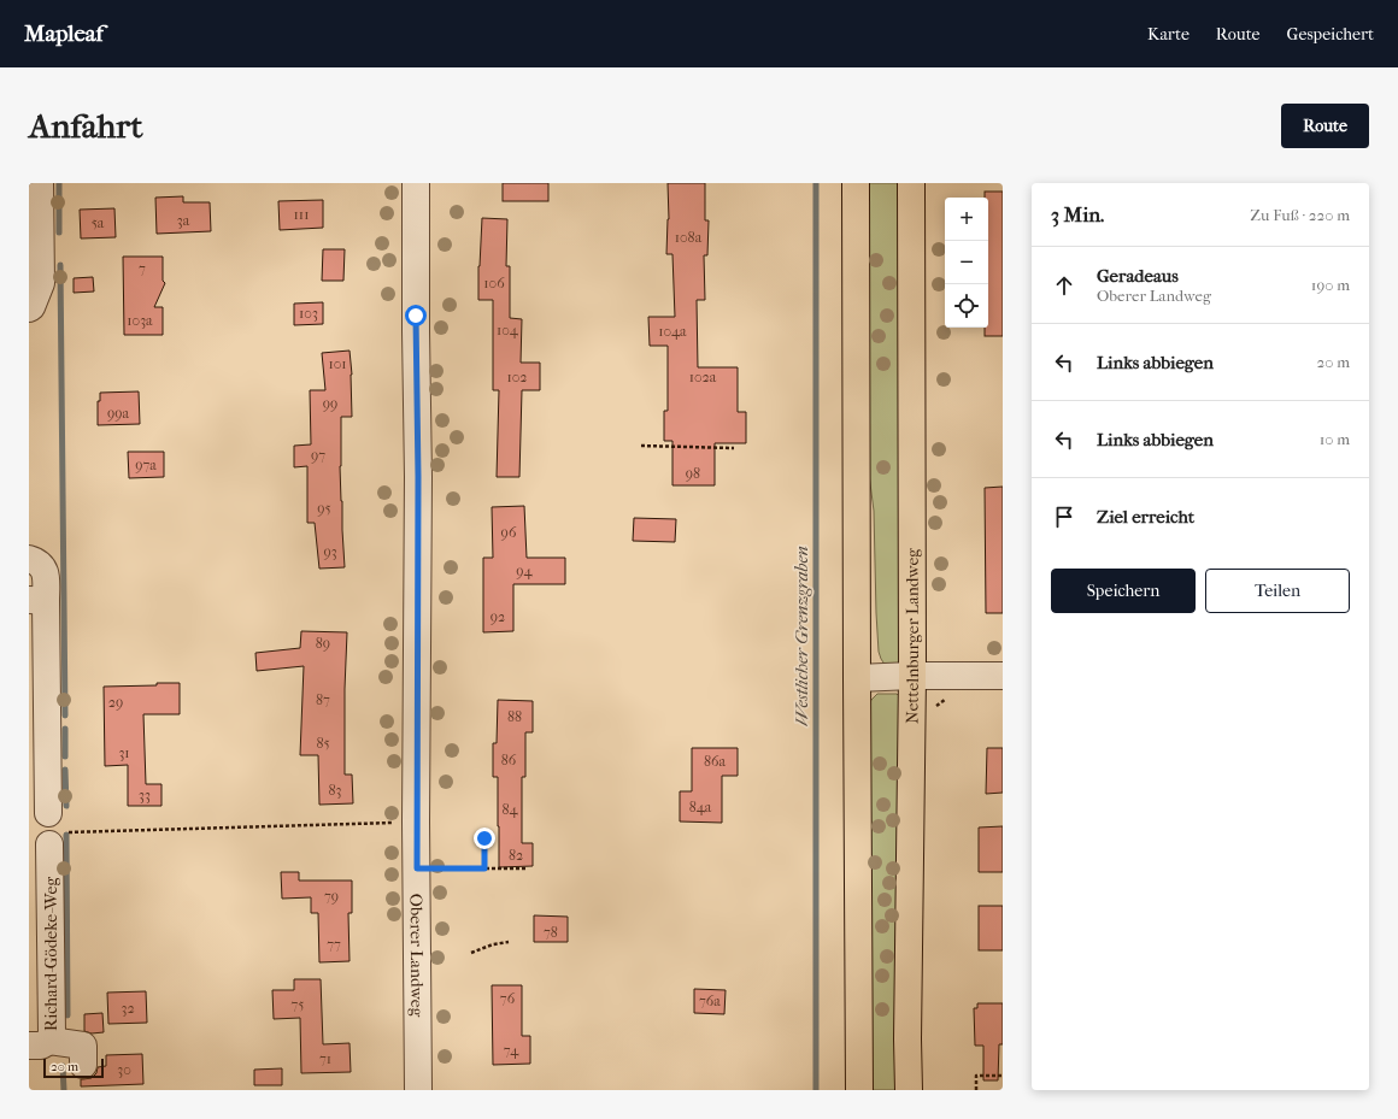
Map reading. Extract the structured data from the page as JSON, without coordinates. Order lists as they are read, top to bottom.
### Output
{
  "streets": {
    "main road": ["Nettelnburger Landweg"],
    "street": ["Richard-Gödeke-Weg", "Oberer Landweg"]
  },
  "water": ["Westlicher Grenzgraben"],
  "house_numbers": [
    "111",
    "3a",
    "5a",
    "108a",
    "7",
    "106",
    "103",
    "103a",
    "104",
    "104a",
    "101",
    "102",
    "102a",
    "99",
    "99a",
    "97",
    "97a",
    "98",
    "95",
    "96",
    "93",
    "94",
    "92",
    "89",
    "87",
    "29",
    "88",
    "85",
    "31",
    "86",
    "86a",
    "83",
    "33",
    "84a",
    "84",
    "82",
    "79",
    "78",
    "77",
    "76",
    "76a",
    "75",
    "32",
    "74",
    "71",
    "30"
  ],
  "scale_bar": "20 m",
  "page": {
    "header": "Mapleaf",
    "nav": ["Karte", "Route", "Gespeichert"],
    "buttons": [
      "Route",
      ["Speichern", "Teilen"]
    ],
    "title": "Anfahrt",
    "heading": ["3 Min.", "Zu Fuß · 220 m"],
    "map_buttons": ["+", "−"],
    "list": [
      ["Geradeaus", "Oberer Landweg", "190 m"],
      ["Links abbiegen", "20 m"],
      ["Links abbiegen", "10 m"],
      "Ziel erreicht"
    ],
    "scale": "20 m"
  }
}
